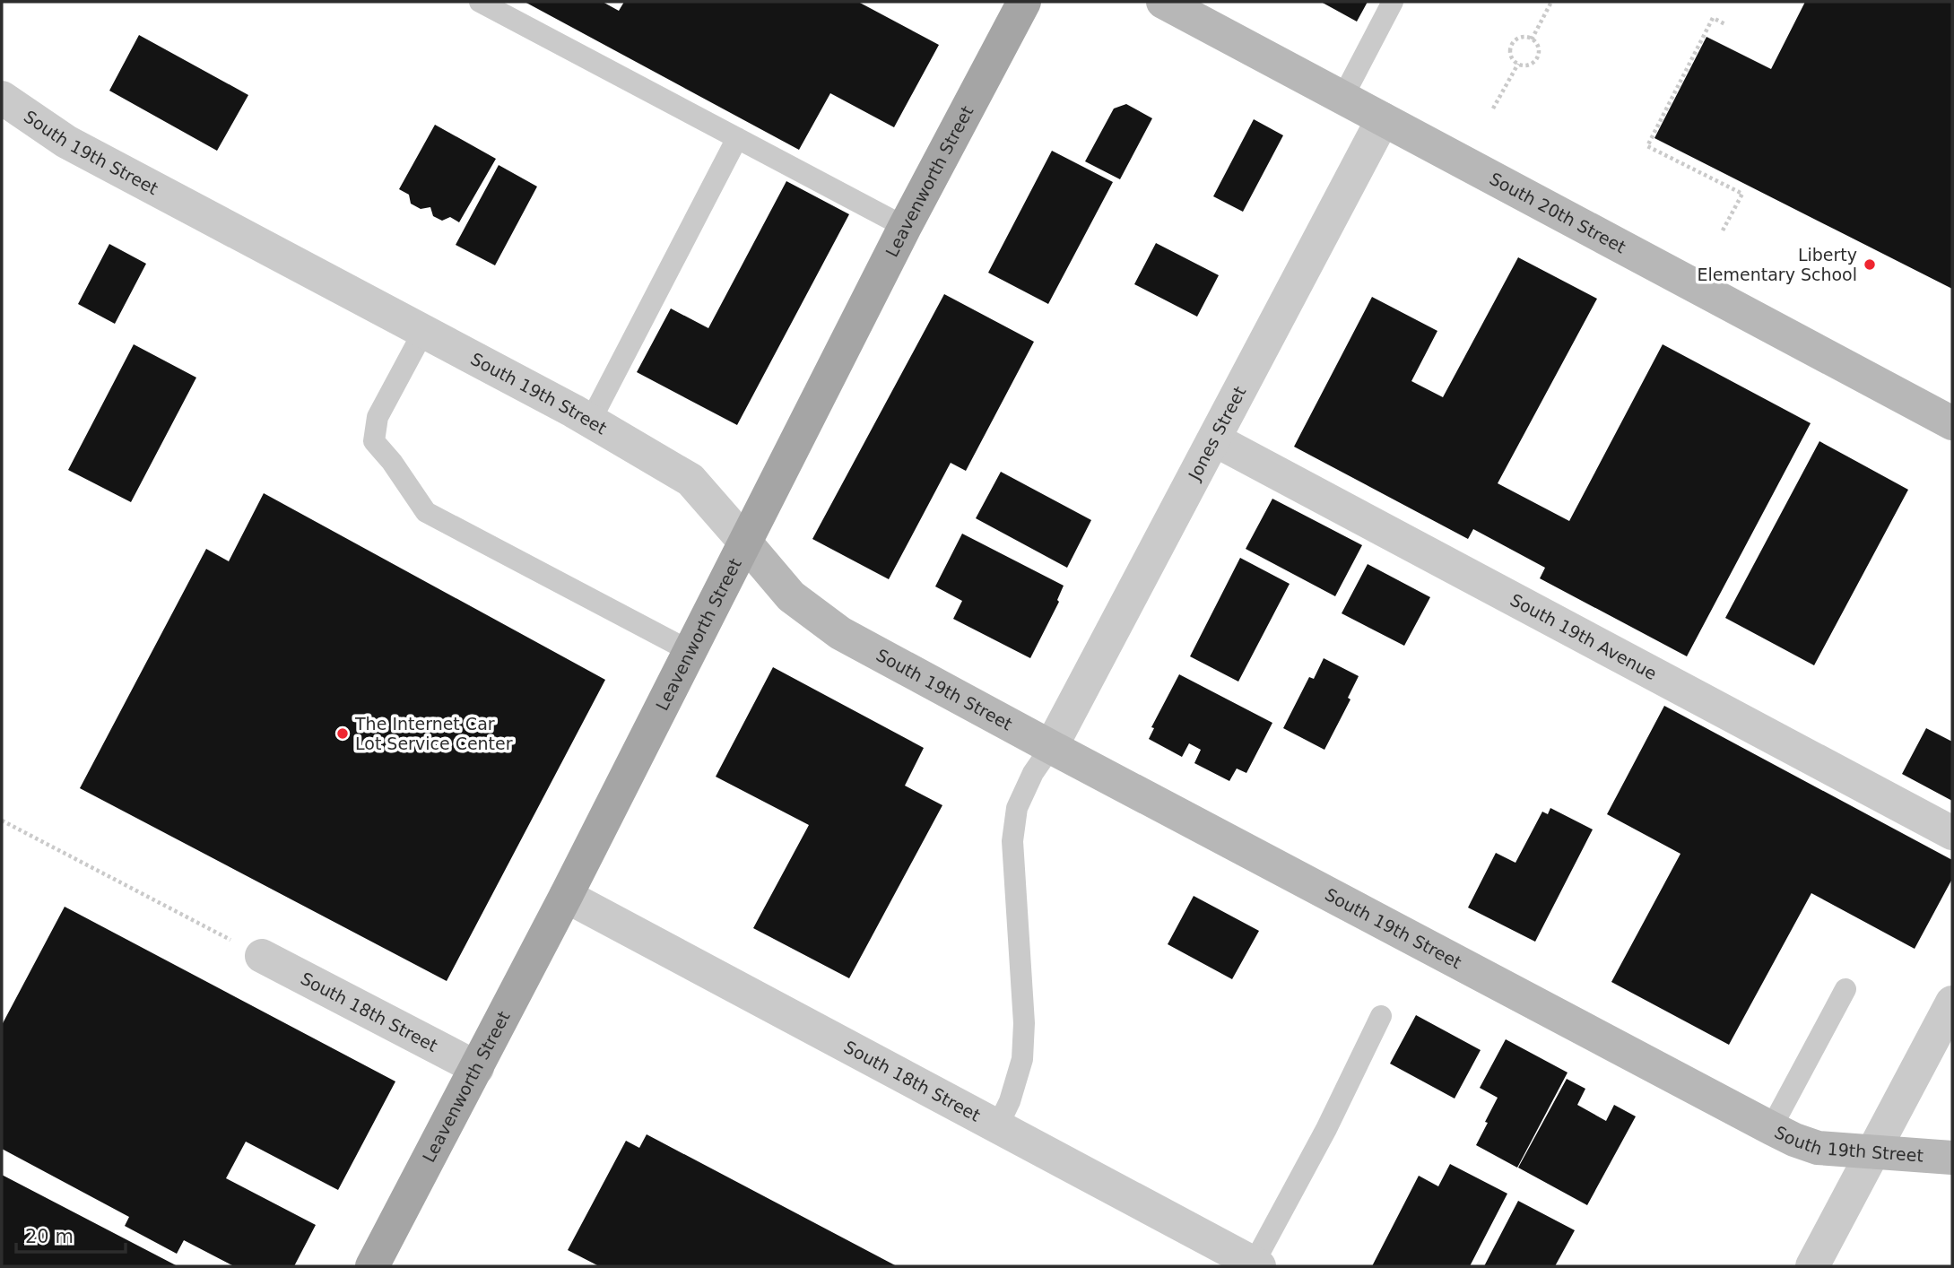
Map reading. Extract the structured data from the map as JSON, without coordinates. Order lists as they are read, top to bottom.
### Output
{
  "streets": {
    "main road": ["South 19th Street", "Leavenworth Street", "South 20th Street"],
    "street": ["Jones Street", "South 19th Avenue", "South 18th Street"]
  },
  "crossings": [
    ["South 19th Street", "Leavenworth Street"],
    ["South 19th Street", "Jones Street"],
    ["Leavenworth Street", "South 18th Street"],
    ["South 20th Street", "Jones Street"],
    ["Jones Street", "South 19th Avenue"]
  ],
  "places": ["Liberty Elementary School", "The Internet Car Lot Service Center"],
  "scale_bar": "20 m"
}
